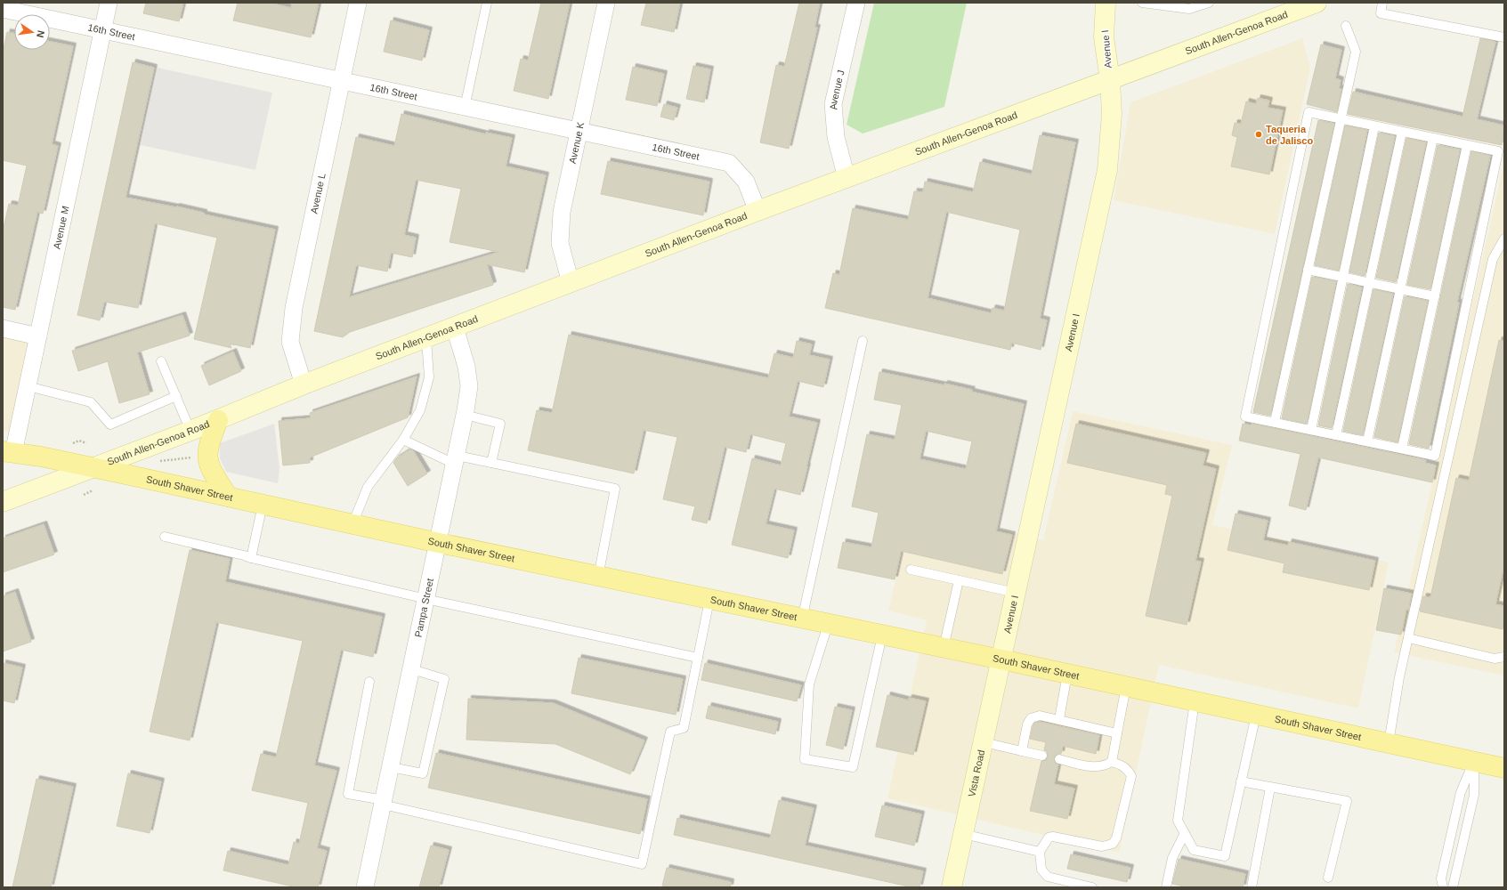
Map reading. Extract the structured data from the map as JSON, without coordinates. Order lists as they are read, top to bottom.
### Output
{
  "streets": {
    "main road": [
      "South Allen-Genoa Road",
      "Avenue I",
      "South Shaver Street",
      "Vista Road"
    ],
    "street": [
      "16th Street",
      "Avenue J",
      "Avenue K",
      "Avenue L",
      "Avenue M",
      "Pampa Street"
    ]
  },
  "crossings": [
    ["16th Street", "South Allen-Genoa Road"],
    ["16th Street", "Avenue K"],
    ["16th Street", "Avenue L"],
    ["16th Street", "Avenue M"],
    ["South Allen-Genoa Road", "Avenue I"],
    ["South Allen-Genoa Road", "Avenue J"],
    ["South Allen-Genoa Road", "Avenue K"],
    ["South Allen-Genoa Road", "Avenue L"],
    ["South Allen-Genoa Road", "South Shaver Street"],
    ["South Allen-Genoa Road", "Pampa Street"],
    ["Avenue I", "South Shaver Street"],
    ["Avenue I", "Vista Road"],
    ["Avenue M", "South Shaver Street"],
    ["South Shaver Street", "Pampa Street"],
    ["South Shaver Street", "Vista Road"]
  ],
  "places": ["Taqueria de Jalisco"],
  "north": "right"
}
